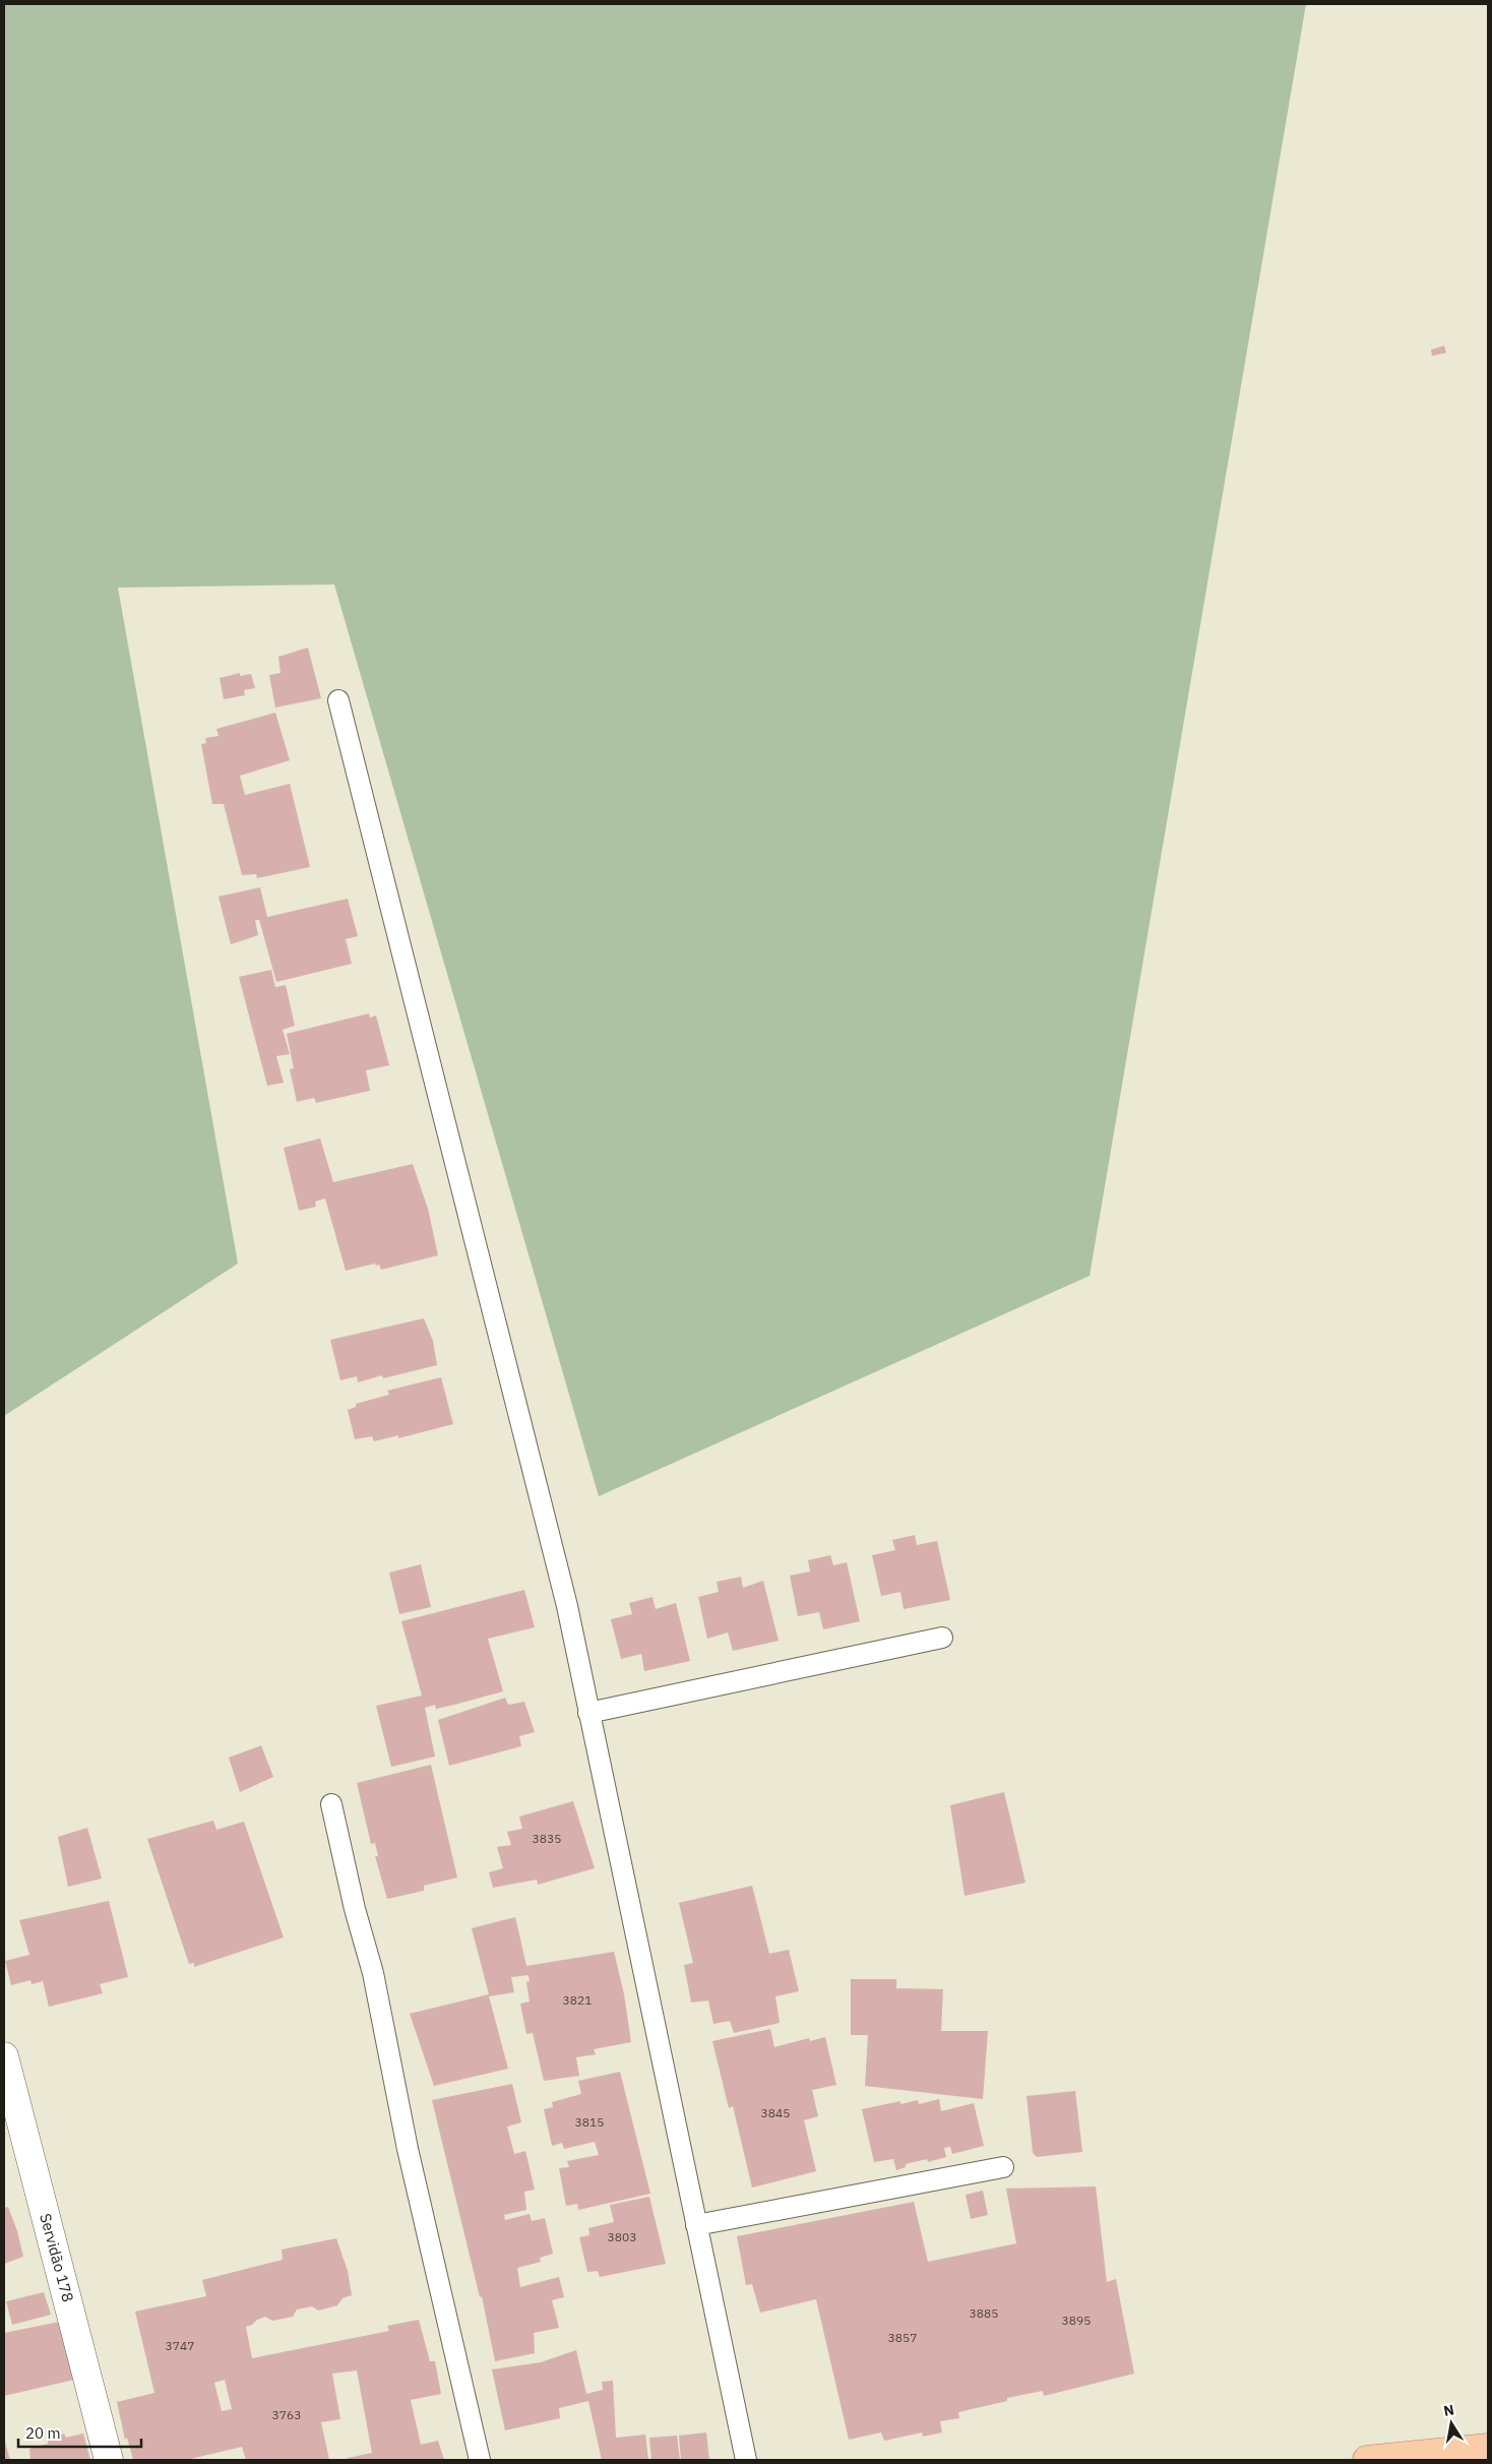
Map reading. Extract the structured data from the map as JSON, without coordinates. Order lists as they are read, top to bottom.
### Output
{
  "streets": {
    "street": ["Servidão 178"]
  },
  "house_numbers": [
    "3835",
    "3821",
    "3845",
    "3815",
    "3803",
    "3885",
    "3895",
    "3857",
    "3747",
    "3763"
  ],
  "scale_bar": "20 m",
  "north": "top"
}
